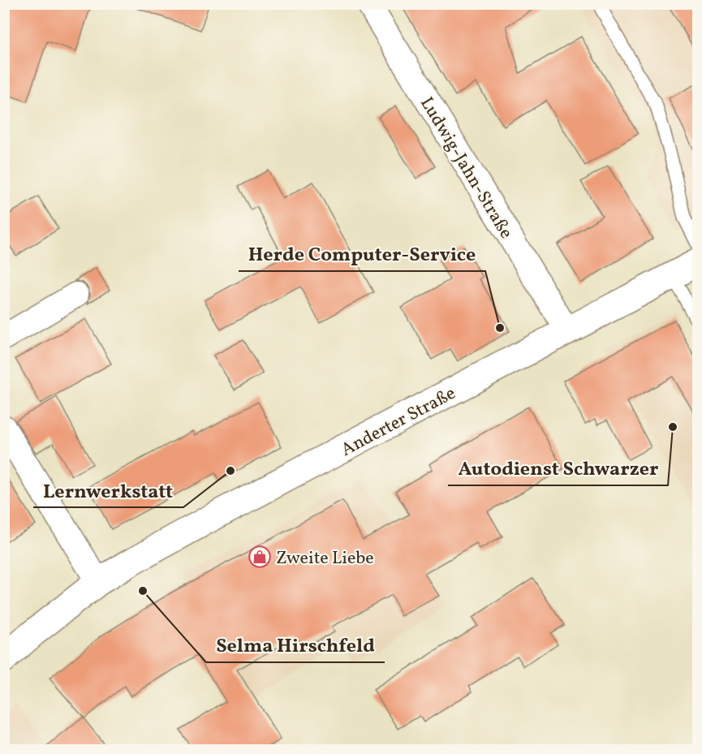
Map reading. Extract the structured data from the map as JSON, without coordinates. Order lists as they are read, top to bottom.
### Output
{
  "streets": {
    "main road": ["Anderter Straße"],
    "street": ["Ludwig-Jahn-Straße"]
  },
  "crossings": [
    ["Ludwig-Jahn-Straße", "Anderter Straße"]
  ],
  "places": {
    "other": [
      "Herde Computer-Service",
      "Autodienst Schwarzer",
      "Lernwerkstatt",
      "Selma Hirschfeld"
    ],
    "shop": ["Zweite Liebe"]
  }
}
